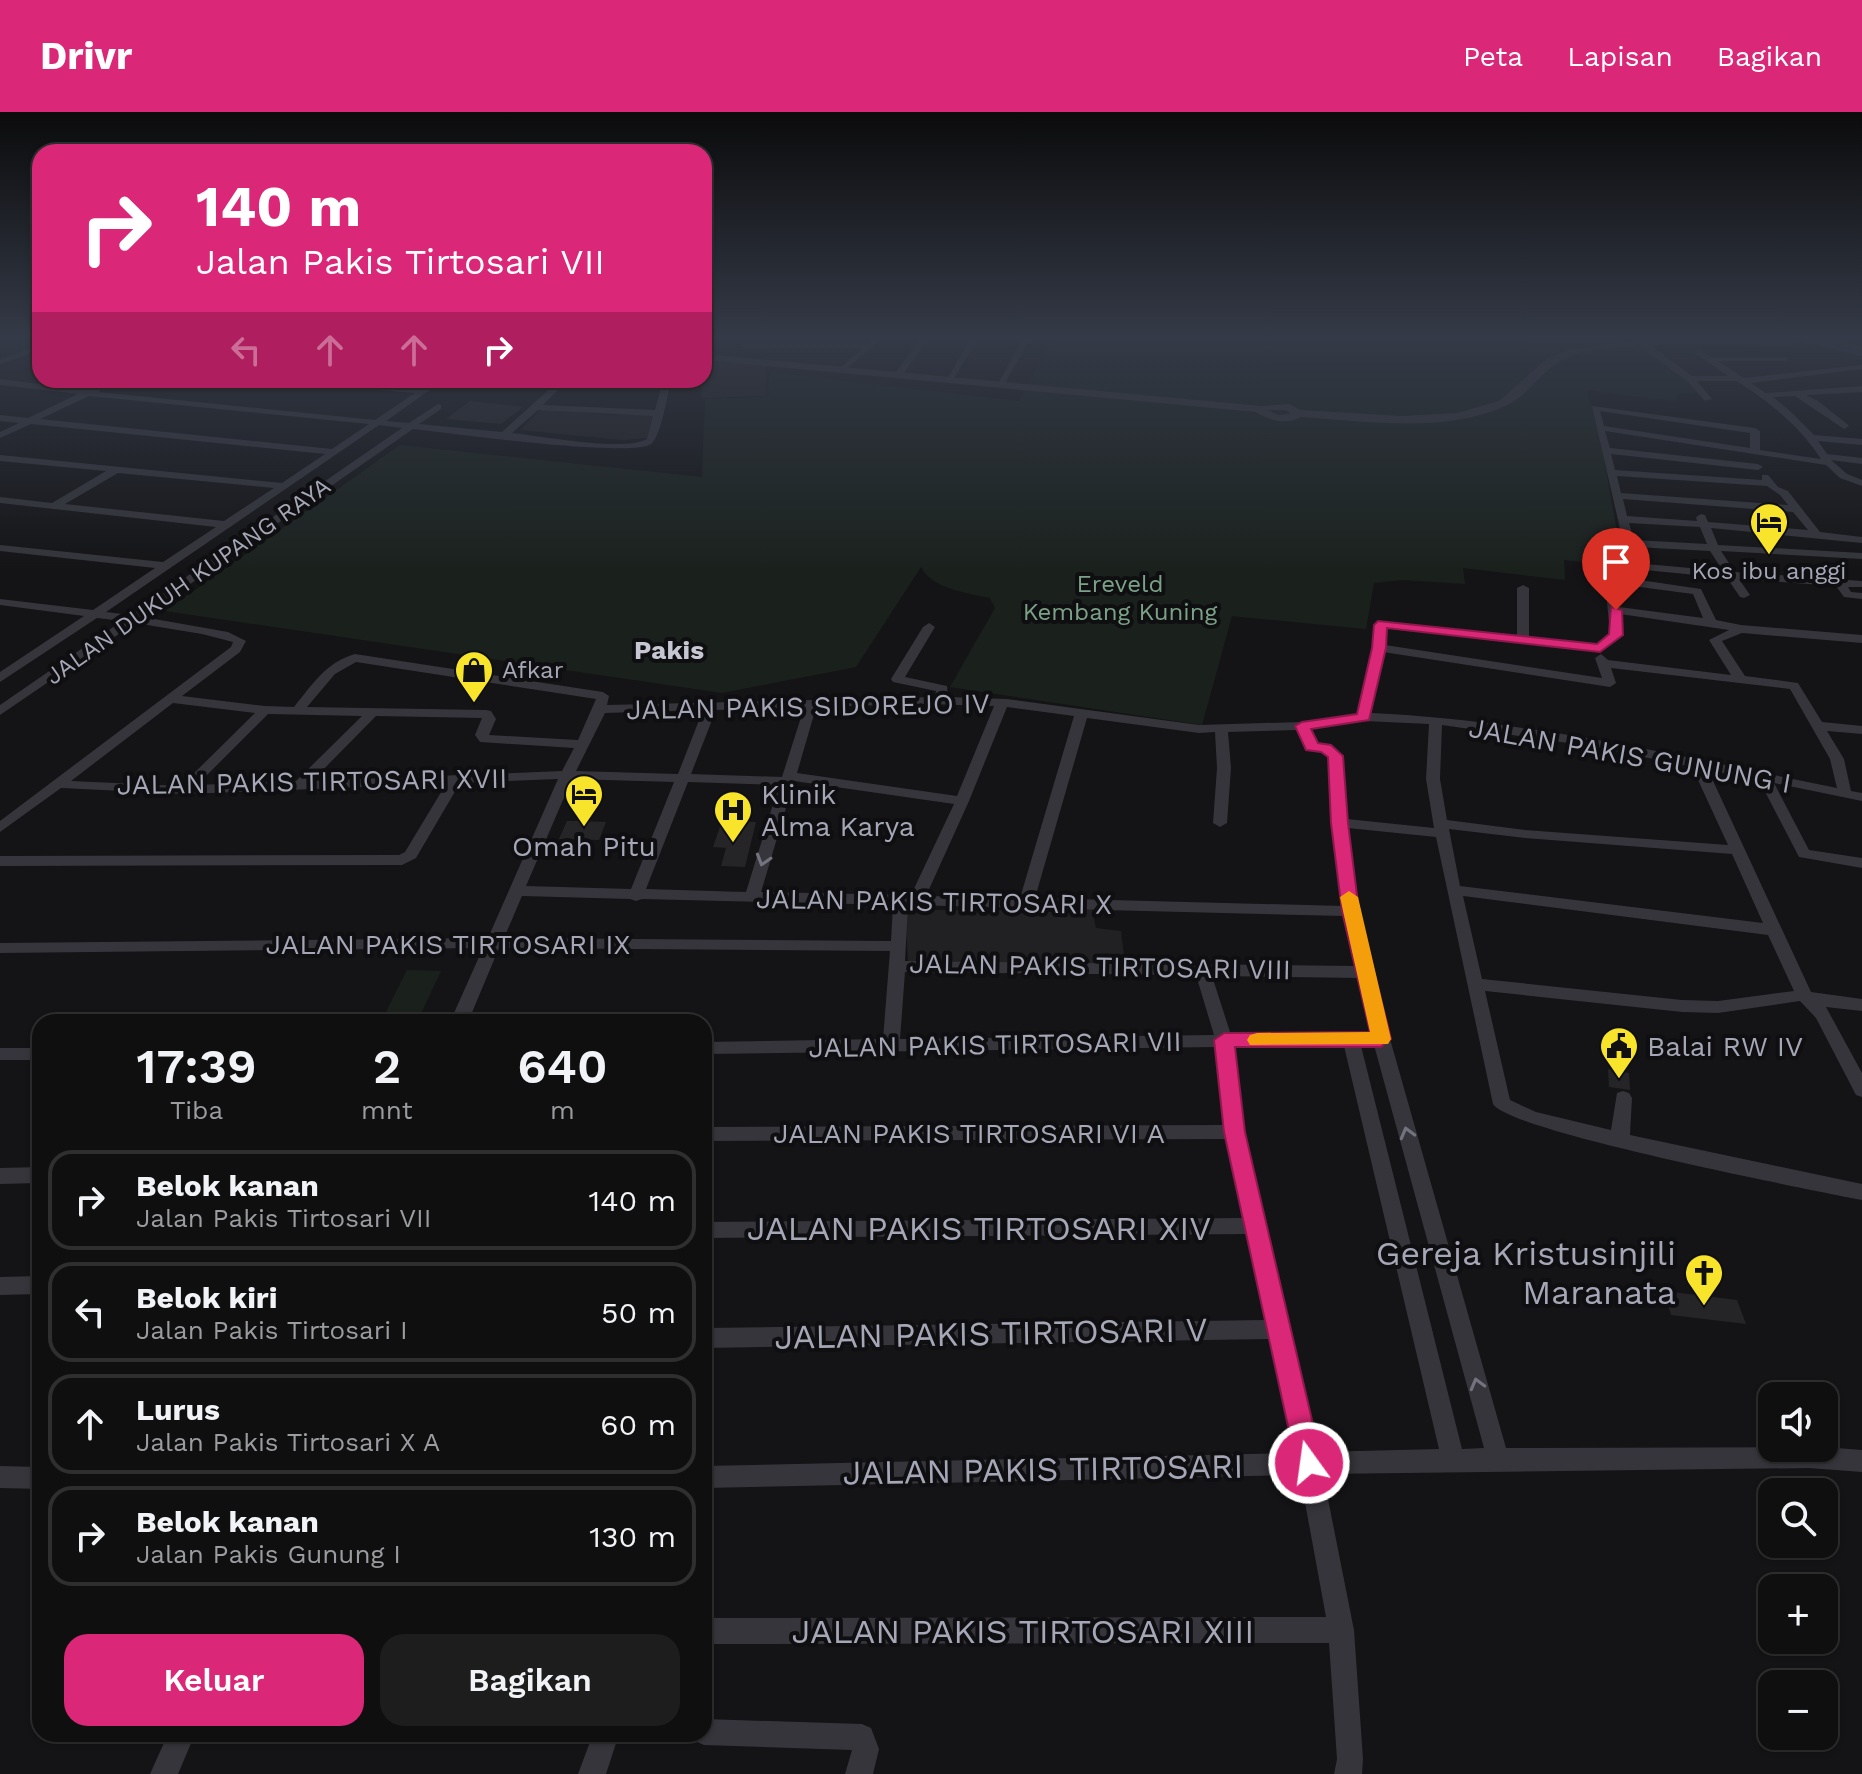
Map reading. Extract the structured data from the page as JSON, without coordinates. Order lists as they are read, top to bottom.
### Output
{
  "streets": {
    "street": [
      "JALAN DUKUH KUPANG RAYA",
      "JALAN PAKIS SIDOREJO IV",
      "JALAN PAKIS GUNUNG I",
      "JALAN PAKIS TIRTOSARI XVII",
      "JALAN PAKIS TIRTOSARI X",
      "JALAN PAKIS TIRTOSARI IX",
      "JALAN PAKIS TIRTOSARI VIII",
      "JALAN PAKIS TIRTOSARI VII",
      "JALAN PAKIS TIRTOSARI VI A",
      "JALAN PAKIS TIRTOSARI XIV",
      "JALAN PAKIS TIRTOSARI V",
      "JALAN PAKIS TIRTOSARI",
      "JALAN PAKIS TIRTOSARI XIII"
    ]
  },
  "crossings": [
    ["JALAN PAKIS SIDOREJO IV", "JALAN PAKIS GUNUNG I"],
    ["JALAN PAKIS SIDOREJO IV", "JALAN PAKIS TIRTOSARI VIII"],
    ["JALAN PAKIS TIRTOSARI XVII", "JALAN PAKIS TIRTOSARI VIII"],
    ["JALAN PAKIS TIRTOSARI X", "JALAN PAKIS TIRTOSARI VIII"],
    ["JALAN PAKIS TIRTOSARI IX", "JALAN PAKIS TIRTOSARI VIII"]
  ],
  "districts": ["Pakis"],
  "parks": ["Ereveld Kembang Kuning"],
  "places": {
    "hotel": ["Kos ibu anggi", "Omah Pitu"],
    "shop": ["Afkar"],
    "hospital": ["Klinik Alma Karya"],
    "public building": ["Balai RW IV"],
    "church": ["Gereja Kristusinjili Maranata"]
  },
  "page": {
    "header": "Drivr",
    "nav": ["Peta", "Lapisan", "Bagikan"],
    "turn": ["140 m", "Jalan Pakis Tirtosari VII"],
    "eta": [
      "17:39",
      "Tiba",
      "2",
      "mnt",
      "640",
      "m"
    ],
    "list": [
      {
        "name": "Belok kanan",
        "note": "Jalan Pakis Tirtosari VII",
        "value": "140 m"
      },
      {
        "name": "Belok kiri",
        "note": "Jalan Pakis Tirtosari I",
        "value": "50 m"
      },
      {
        "name": "Lurus",
        "note": "Jalan Pakis Tirtosari X A",
        "value": "60 m"
      },
      {
        "name": "Belok kanan",
        "note": "Jalan Pakis Gunung I",
        "value": "130 m"
      }
    ],
    "map_buttons": ["+", "−"],
    "buttons": ["Keluar", "Bagikan"]
  }
}
